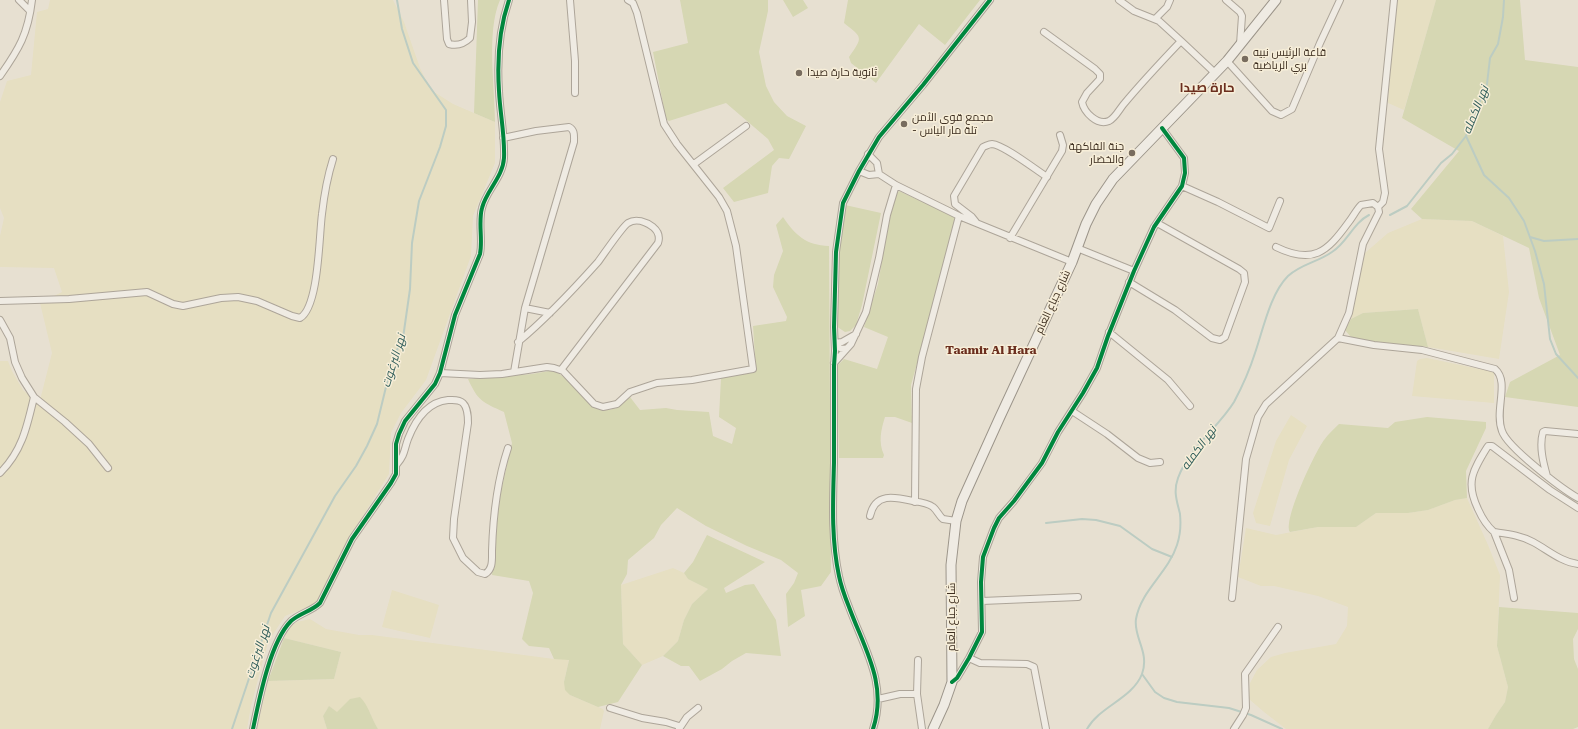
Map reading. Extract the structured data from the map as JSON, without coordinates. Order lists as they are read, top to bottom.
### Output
{
  "streets": {
    "main road": ["شارع جباع العام"]
  },
  "districts": ["حارة صيدا", "Taamir Al Hara"],
  "water": ["نهر الكمله", "نهر البرغوت"],
  "places": [
    "قاعة الرئيس نبيه بري الرياضية",
    "ثانوية حارة صيدا",
    "مجمع قوى الأمن - تلة مار الياس",
    "جنة الفاكهة والخضار"
  ]
}
